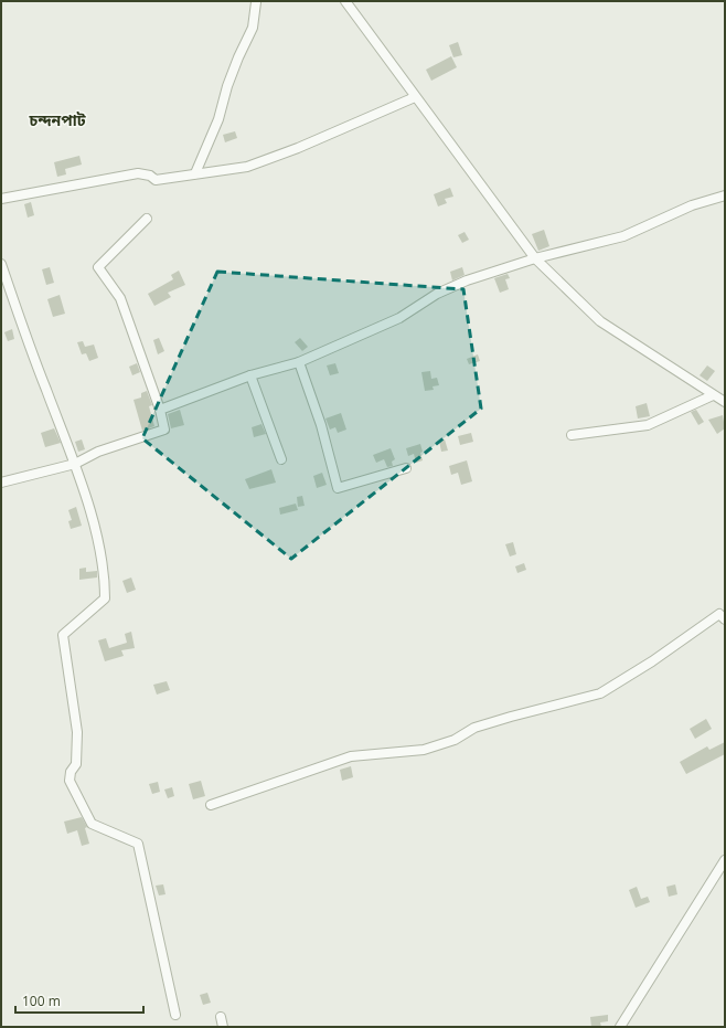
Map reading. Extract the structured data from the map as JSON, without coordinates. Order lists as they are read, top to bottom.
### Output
{
  "districts": ["চন্দনপাট"],
  "scale_bar": "100 m"
}
